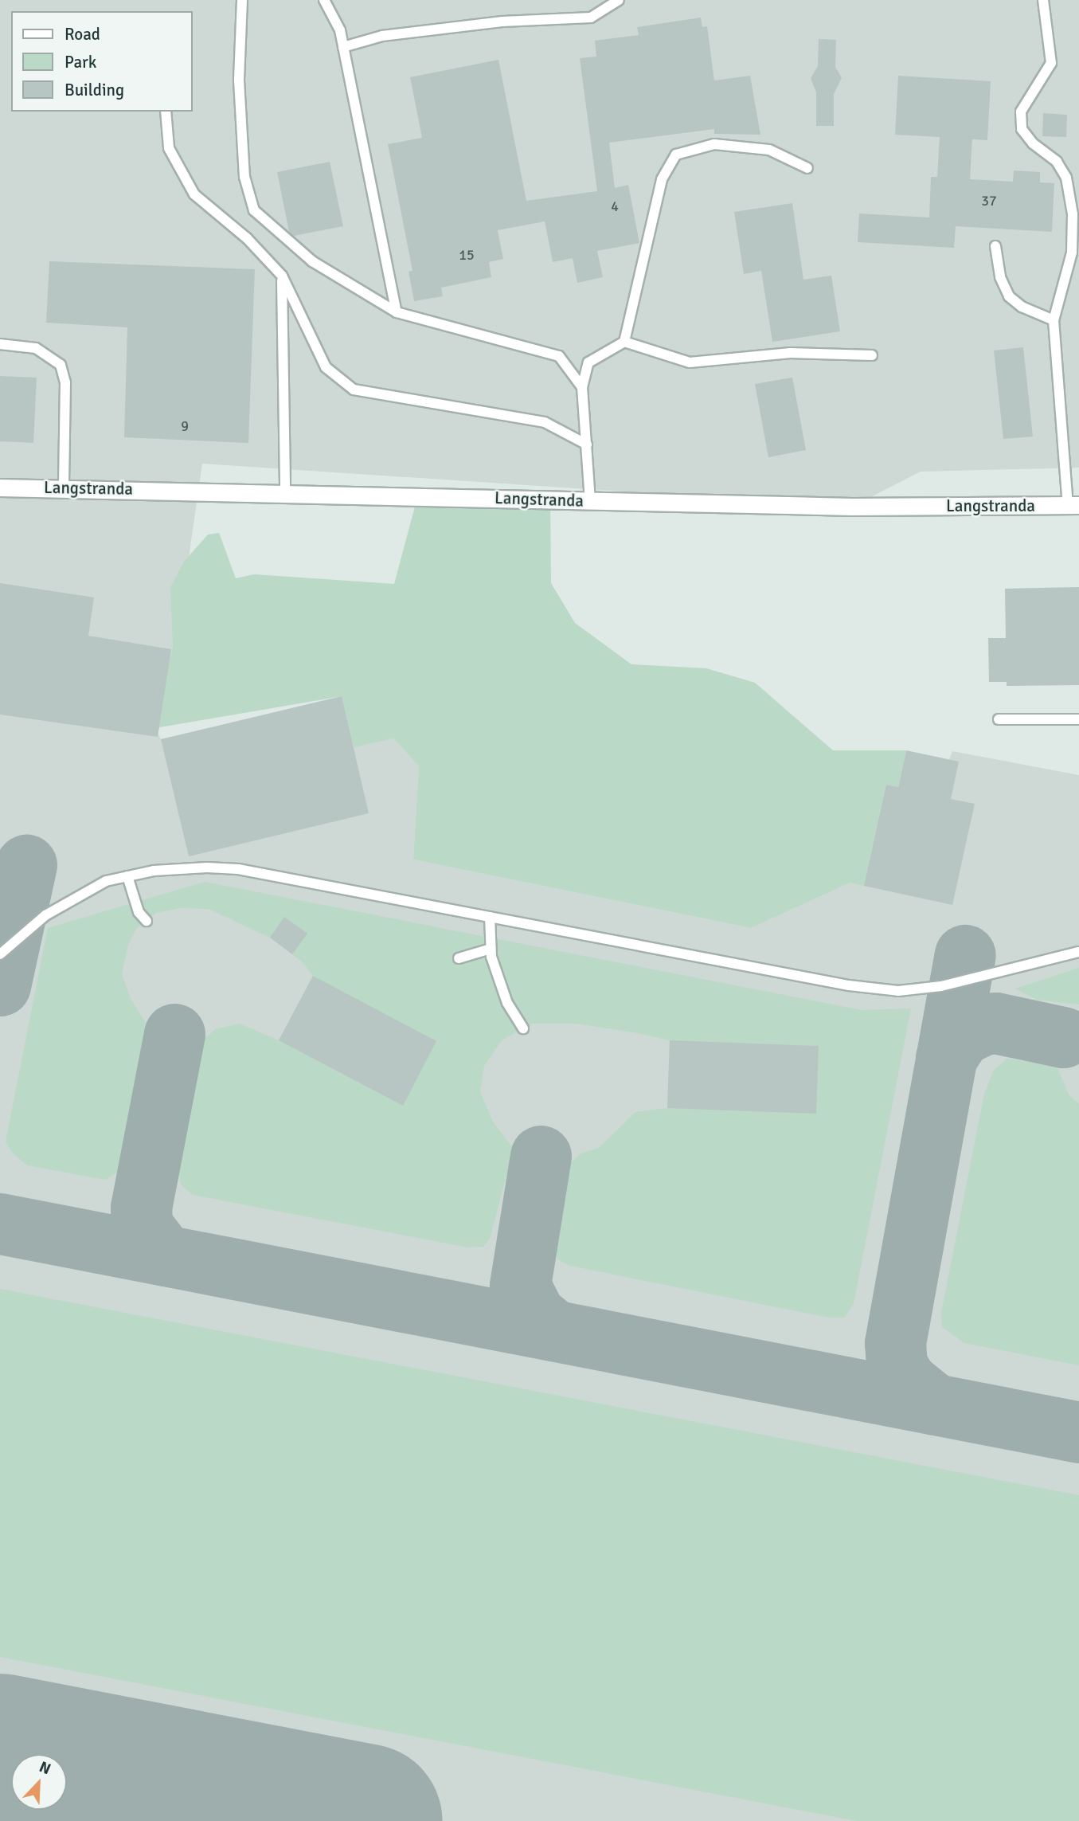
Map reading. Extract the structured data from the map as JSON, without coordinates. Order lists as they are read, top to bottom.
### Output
{
  "streets": {
    "street": ["Langstranda"]
  },
  "house_numbers": [
    "37",
    "4",
    "15",
    "9"
  ],
  "legend": ["Road", "Park", "Building"],
  "north": "top right"
}
